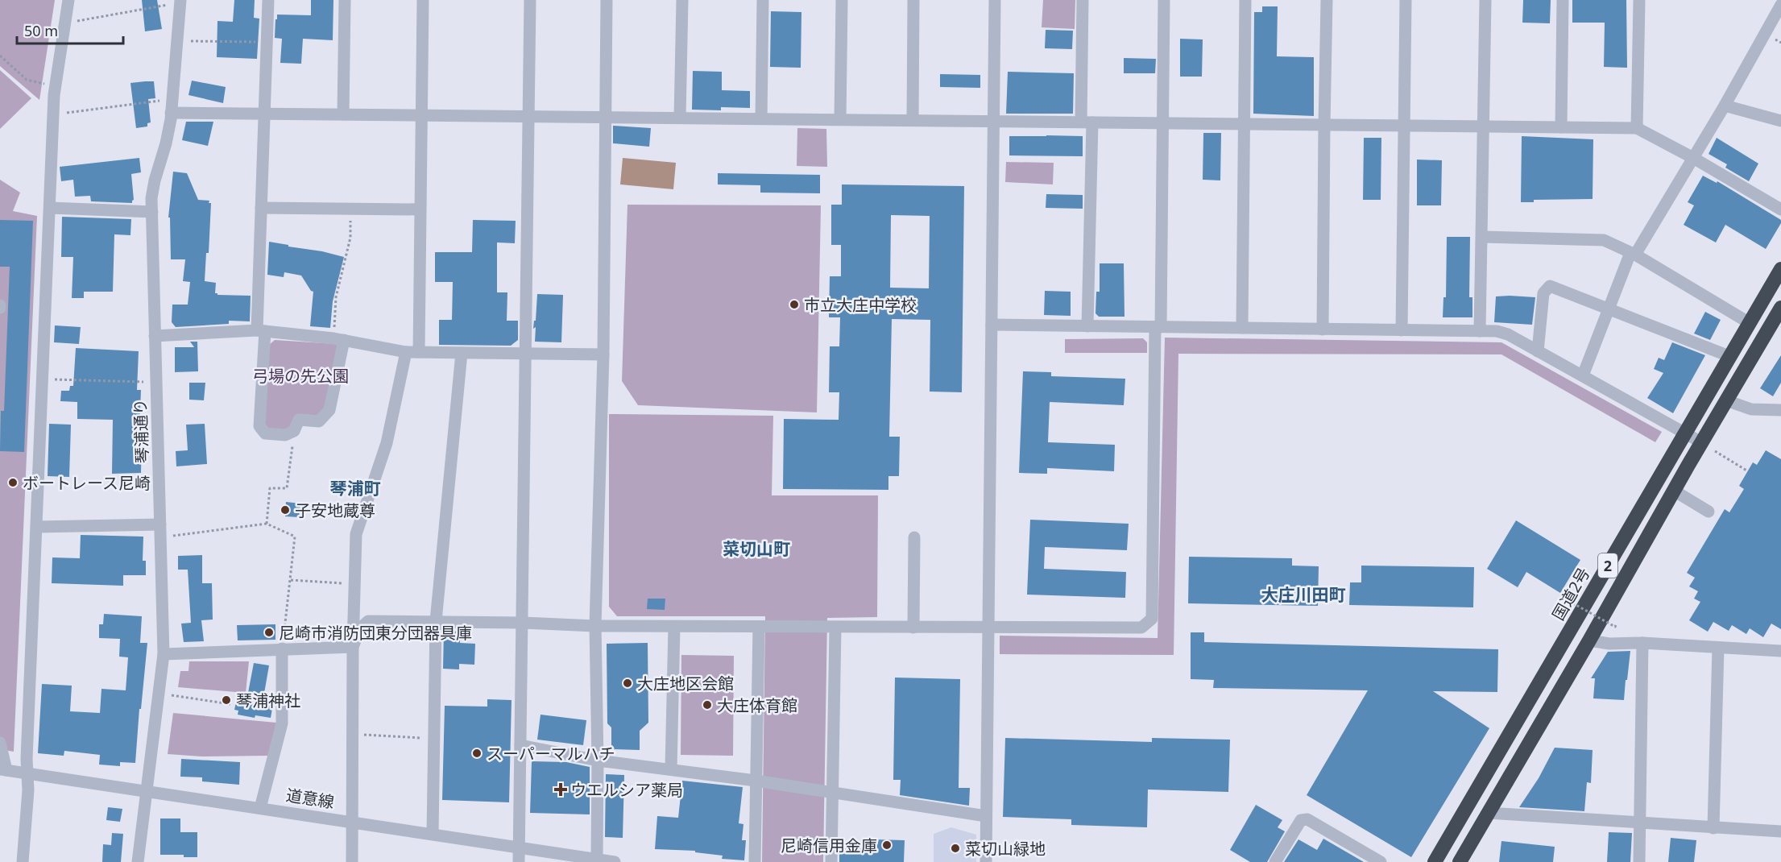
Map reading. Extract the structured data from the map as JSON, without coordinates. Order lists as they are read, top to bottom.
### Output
{
  "streets": {
    "highway": ["2", "国道2号"],
    "street": ["琴浦通り", "道意線"]
  },
  "crossings": [
    ["琴浦通り", "道意線"]
  ],
  "districts": ["琴浦町", "菜切山町", "大庄川田町"],
  "parks": ["弓場の先公園"],
  "places": {
    "other": [
      "市立大庄中学校",
      "ボートレース尼崎",
      "子安地蔵尊",
      "尼崎市消防団東分団器具庫",
      "大庄地区会館",
      "琴浦神社",
      "大庄体育館",
      "スーパーマルハチ",
      "尼崎信用金庫",
      "菜切山緑地"
    ],
    "health": ["ウエルシア薬局"]
  },
  "scale_bar": "50 m"
}
